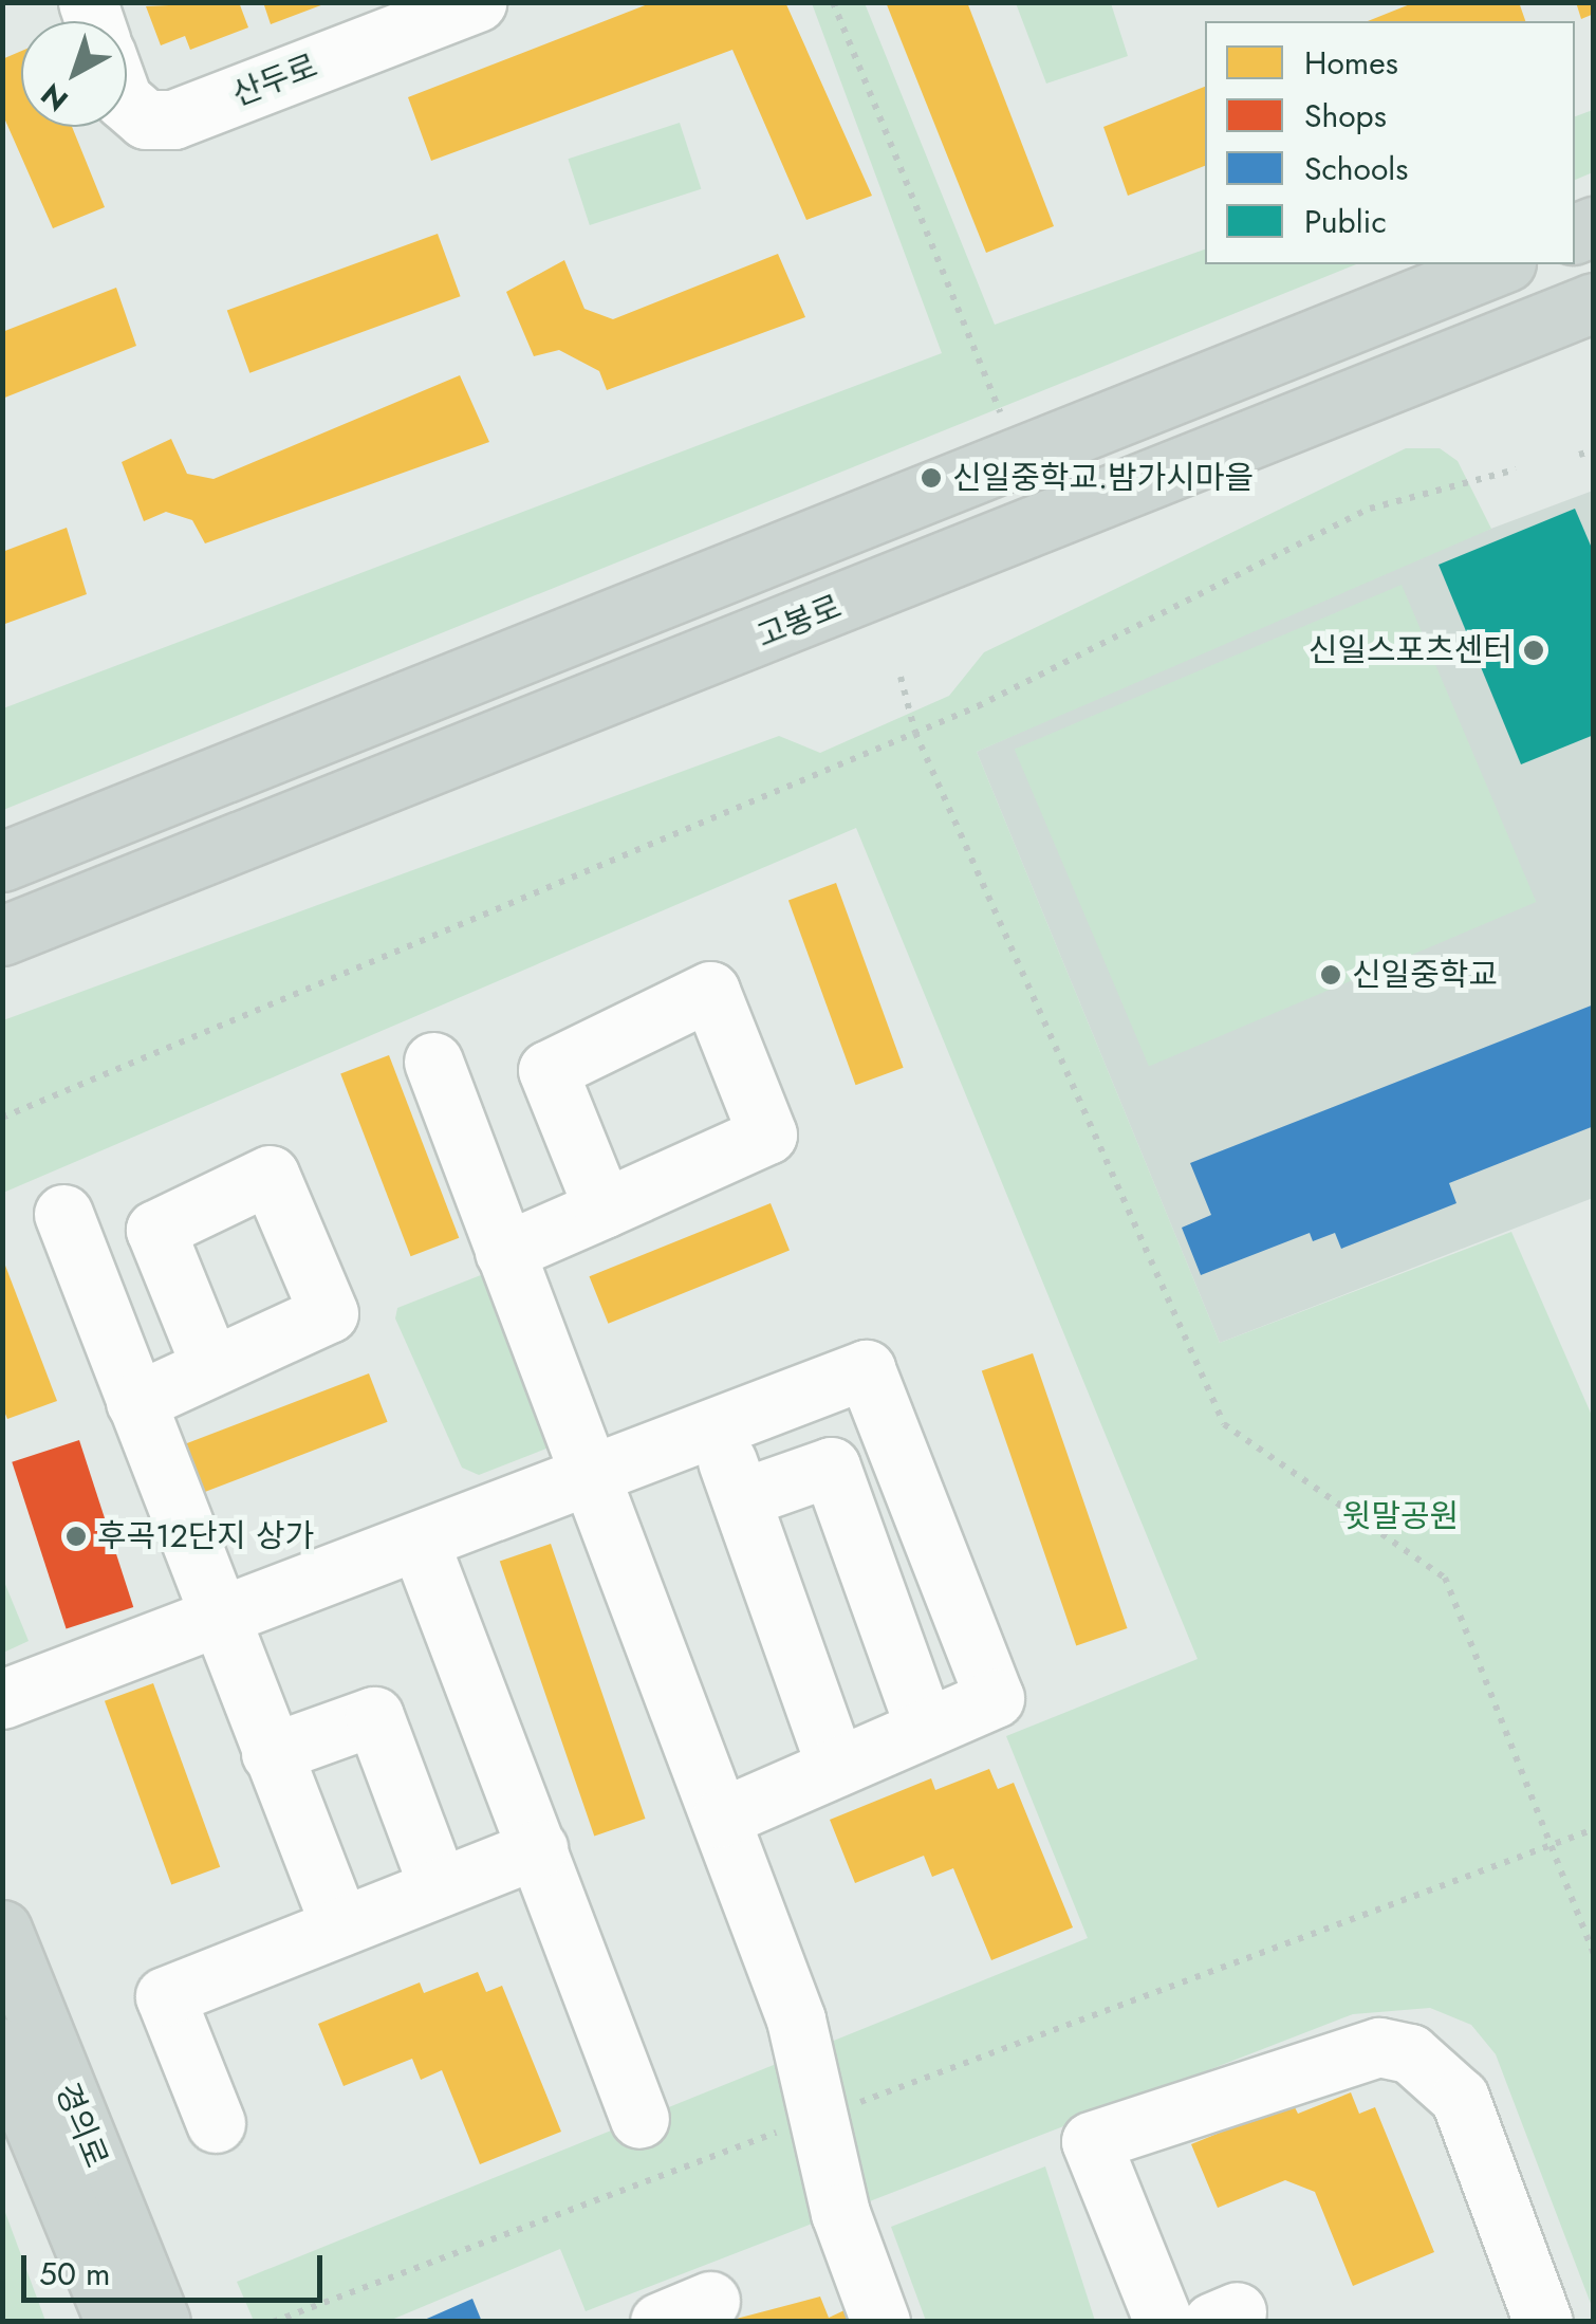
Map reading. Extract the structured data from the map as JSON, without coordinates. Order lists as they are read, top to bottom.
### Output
{
  "streets": {
    "main road": ["고봉로", "경의로"],
    "street": ["산두로"]
  },
  "parks": ["윗말공원"],
  "places": [
    "신일중학교.밤가시마을",
    "신일스포츠센터",
    "신일중학교",
    "후곡12단지 상가"
  ],
  "legend": [
    "Homes",
    "Shops",
    "Schools",
    "Public"
  ],
  "scale_bar": "50 m",
  "north": "bottom left"
}
